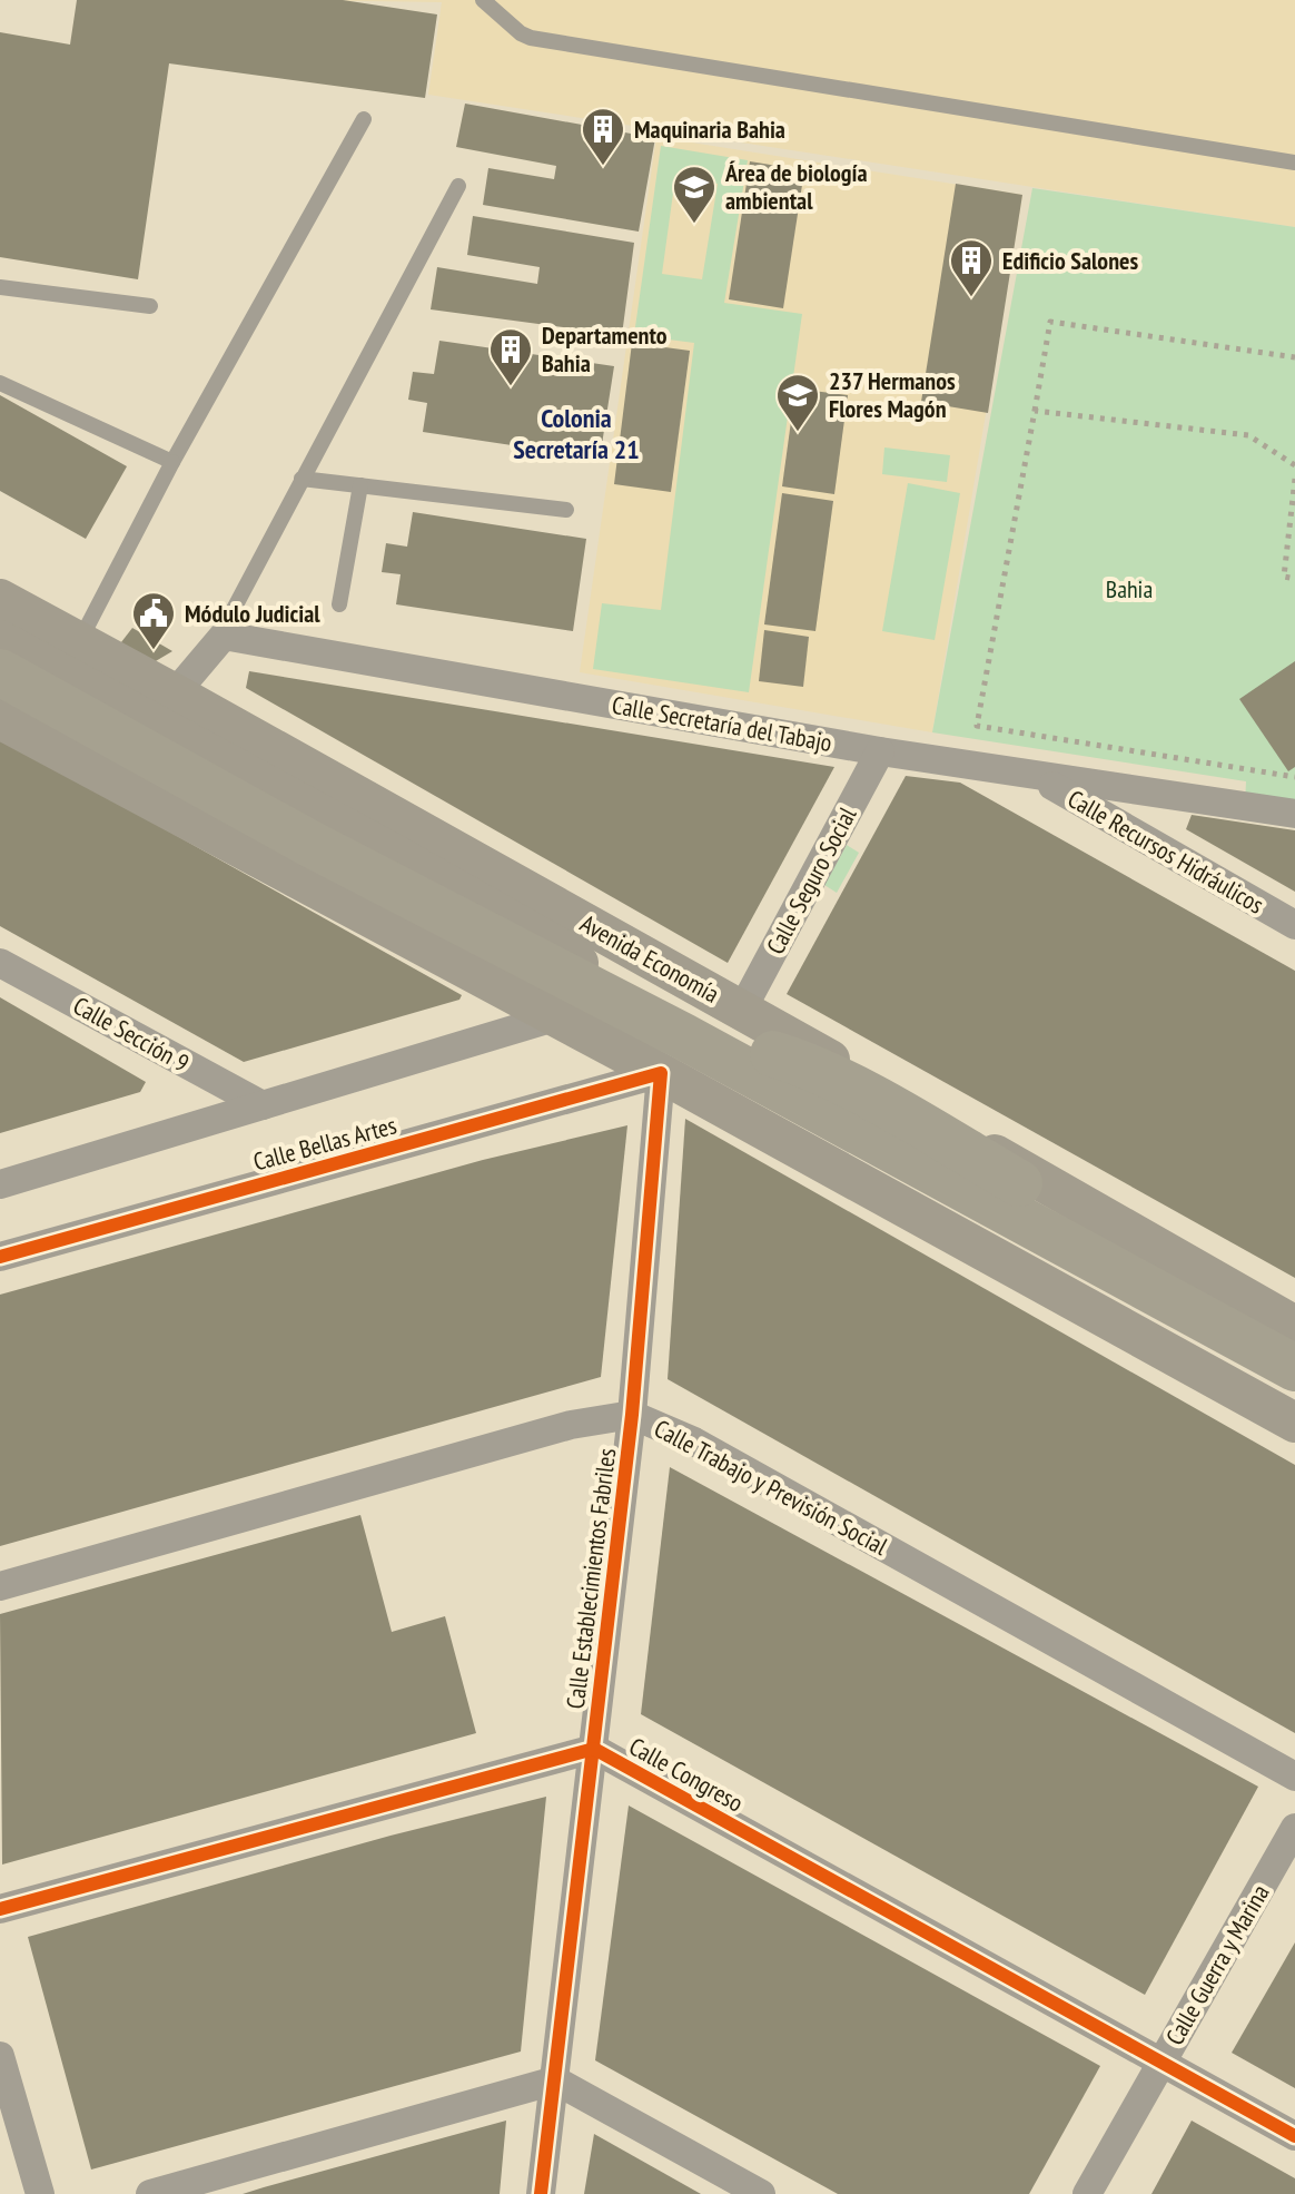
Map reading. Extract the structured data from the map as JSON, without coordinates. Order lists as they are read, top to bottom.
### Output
{
  "streets": {
    "main road": ["Avenida Economía"],
    "street": [
      "Calle Secretaría del Tabajo",
      "Calle Recursos Hidráulicos",
      "Calle Seguro Social",
      "Calle Sección 9",
      "Calle Bellas Artes",
      "Calle Trabajo y Previsión Social",
      "Calle Establecimientos Fabriles",
      "Calle Congreso",
      "Calle Guerra y Marina"
    ]
  },
  "crossings": [
    ["Calle Secretaría del Tabajo", "Calle Recursos Hidráulicos"],
    ["Calle Secretaría del Tabajo", "Calle Seguro Social"],
    ["Calle Seguro Social", "Avenida Economía"],
    ["Calle Bellas Artes", "Calle Establecimientos Fabriles"],
    ["Calle Trabajo y Previsión Social", "Calle Establecimientos Fabriles"],
    ["Calle Establecimientos Fabriles", "Calle Congreso"],
    ["Calle Congreso", "Calle Guerra y Marina"]
  ],
  "districts": ["Colonia Secretaría 21"],
  "parks": ["Bahia"],
  "places": {
    "building": ["Maquinaria Bahia", "Edificio Salones", "Departamento Bahia"],
    "school or university": ["Área de biología ambiental", "237 Hermanos Flores Magón"],
    "public building": ["Módulo Judicial"]
  }
}
